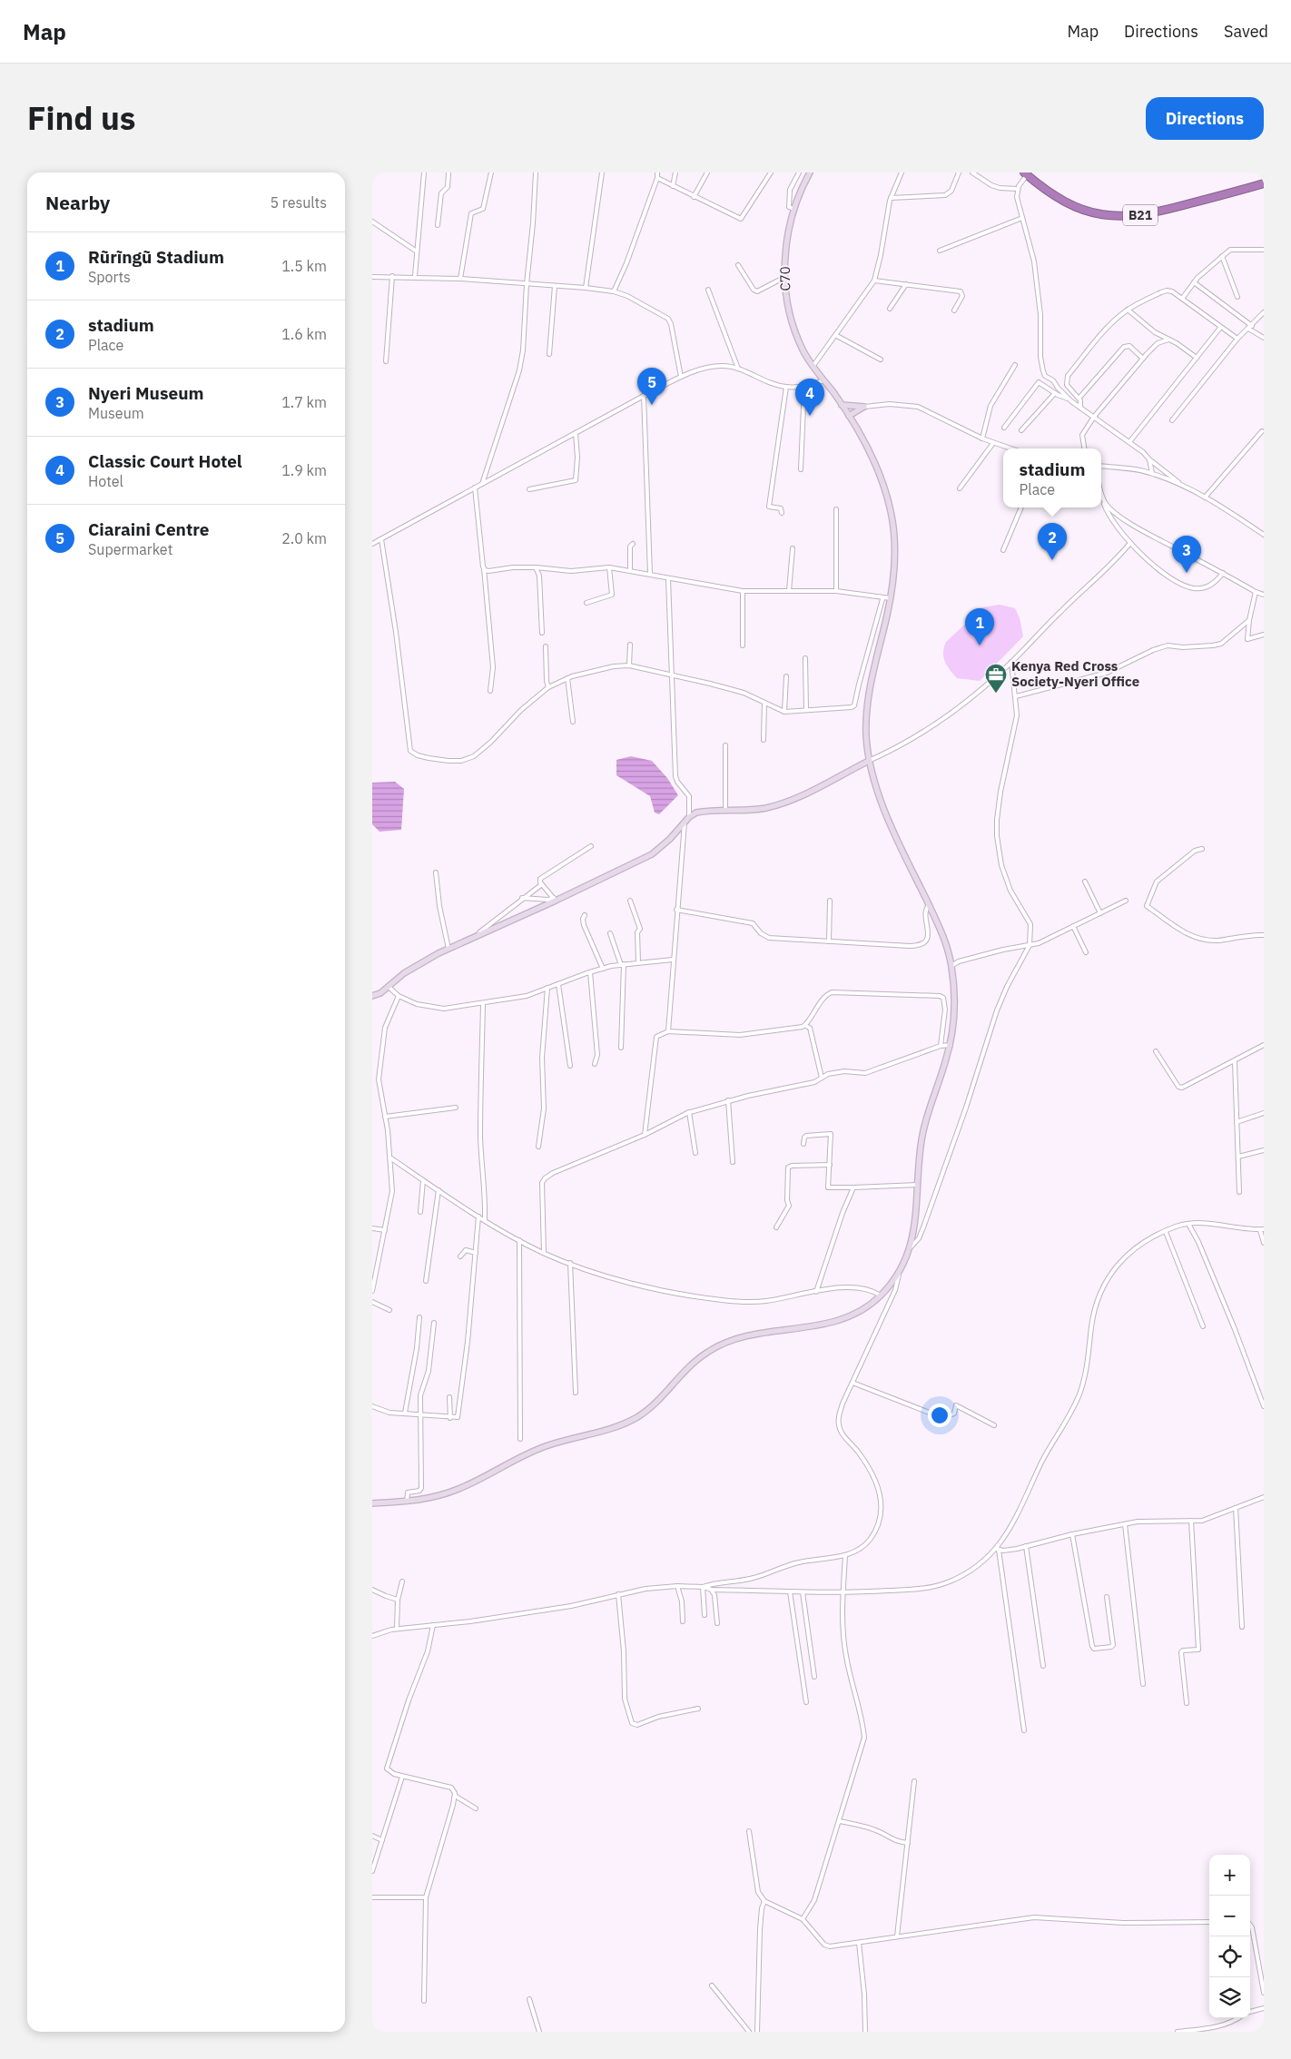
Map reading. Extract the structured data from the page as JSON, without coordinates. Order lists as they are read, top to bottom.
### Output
{
  "streets": {
    "highway": ["B21"],
    "main road": ["C70"]
  },
  "places": {
    "office": ["Kenya Red Cross Society-Nyeri Office"]
  },
  "page": {
    "header": "Map",
    "nav": ["Map", "Directions", "Saved"],
    "title": "Find us",
    "buttons": "Directions",
    "heading": ["Nearby", "5 results"],
    "list": [
      {
        "mark": "1",
        "name": "Rũrĩngũ Stadium",
        "note": "Sports",
        "value": "1.5 km"
      },
      {
        "mark": "2",
        "name": "stadium",
        "note": "Place",
        "value": "1.6 km"
      },
      {
        "mark": "3",
        "name": "Nyeri Museum",
        "note": "Museum",
        "value": "1.7 km"
      },
      {
        "mark": "4",
        "name": "Classic Court Hotel",
        "note": "Hotel",
        "value": "1.9 km"
      },
      {
        "mark": "5",
        "name": "Ciaraini Centre",
        "note": "Supermarket",
        "value": "2.0 km"
      }
    ],
    "pins": [
      "5",
      "4",
      "2",
      "3",
      "1"
    ],
    "popup": ["stadium", "Place"],
    "map_buttons": ["+", "−"]
  }
}
